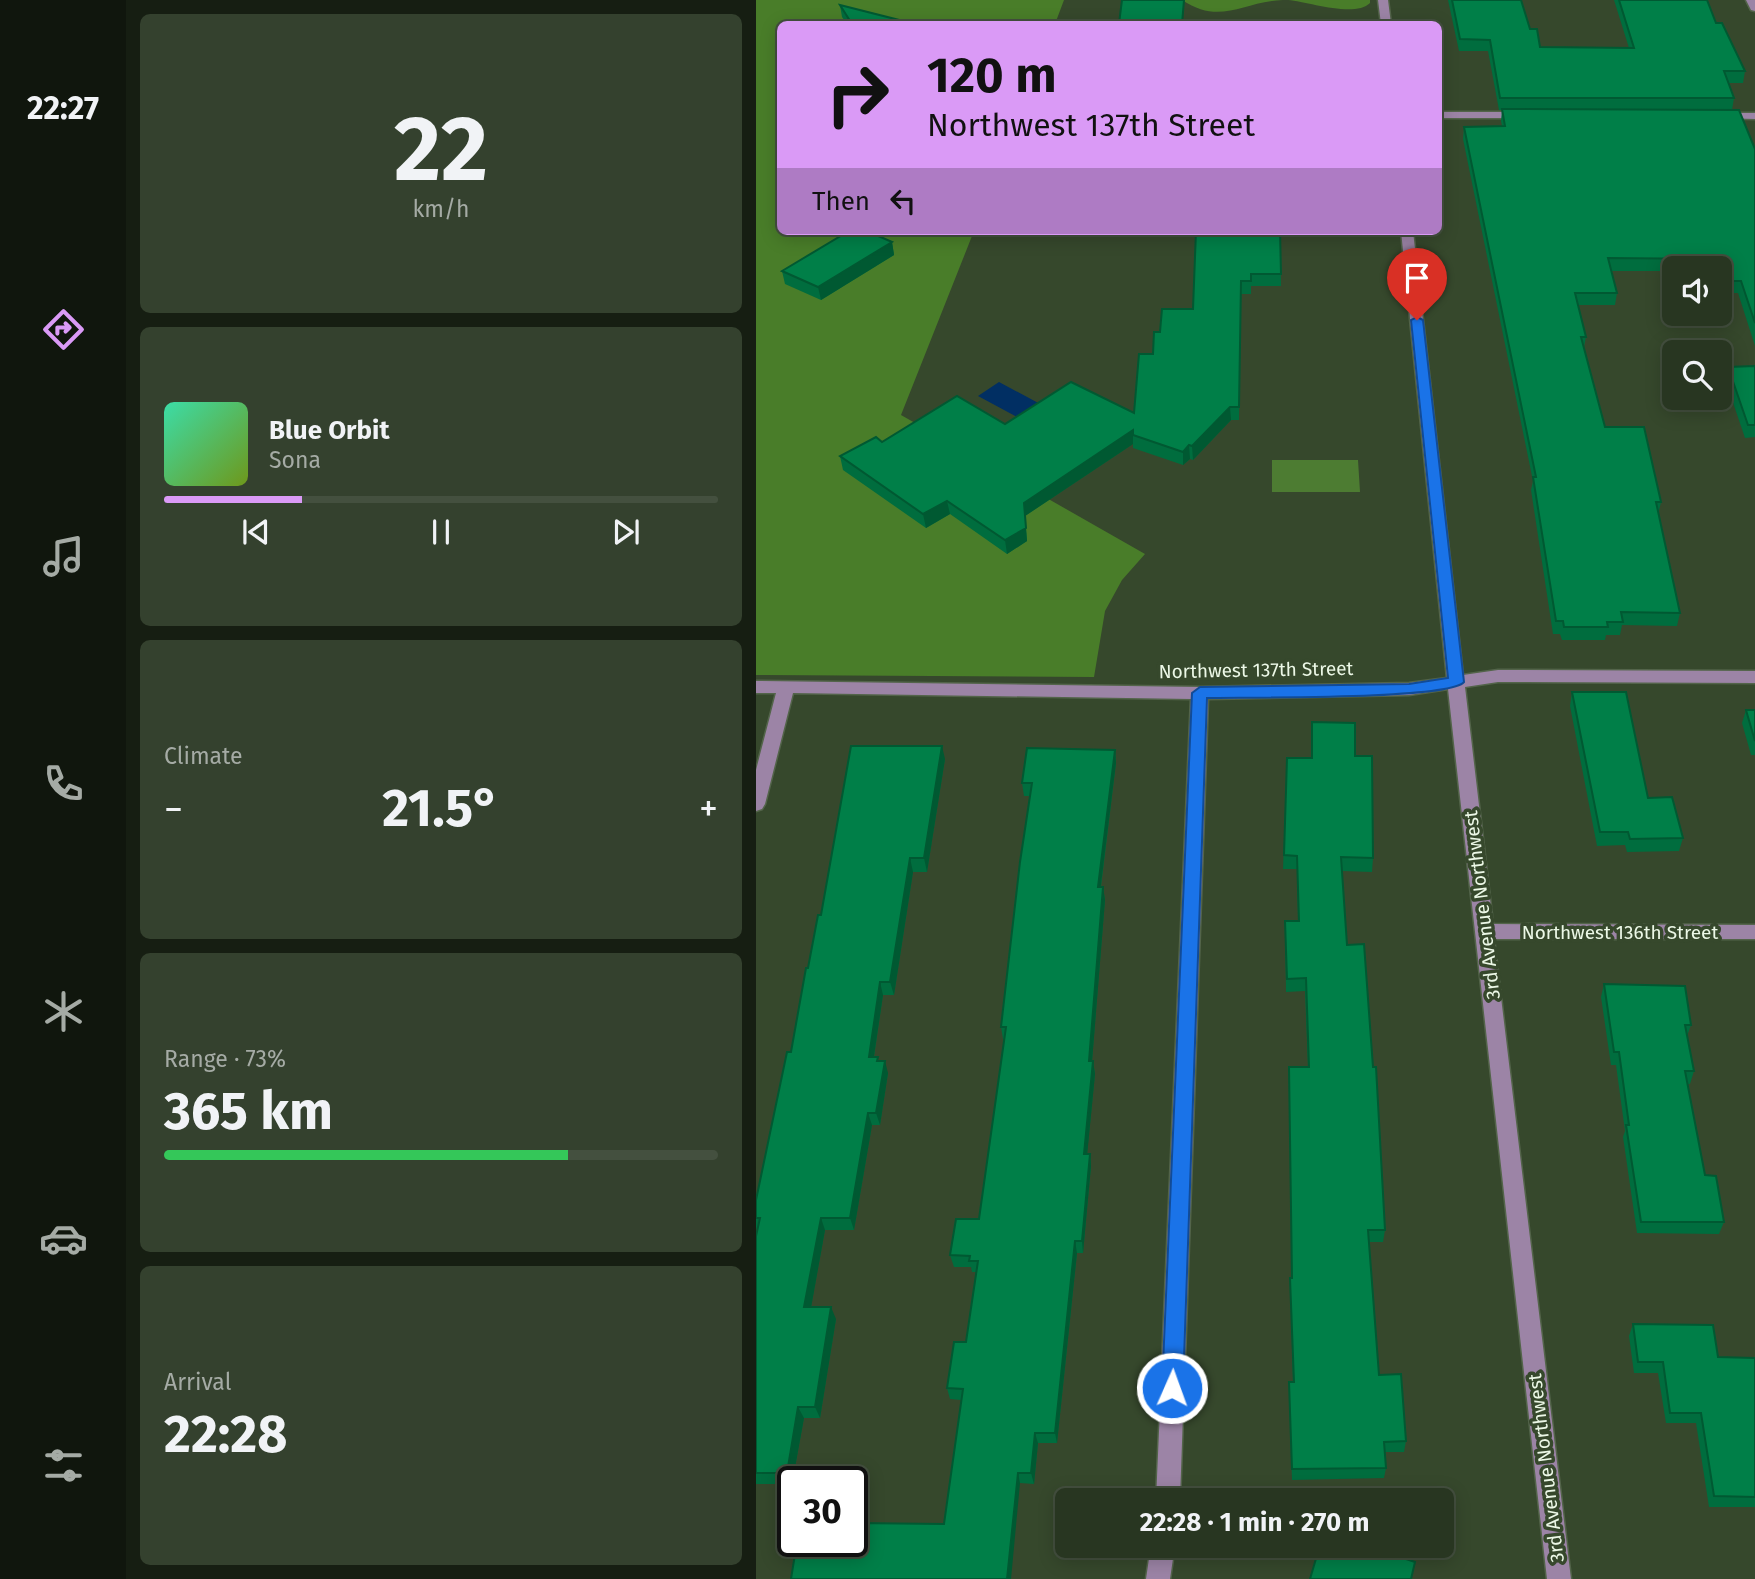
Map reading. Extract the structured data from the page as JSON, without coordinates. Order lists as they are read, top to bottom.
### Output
{
  "streets": {
    "street": ["Northwest 137th Street", "3rd Avenue Northwest", "Northwest 136th Street"]
  },
  "crossings": [
    ["Northwest 137th Street", "3rd Avenue Northwest"],
    ["3rd Avenue Northwest", "Northwest 136th Street"]
  ],
  "page": {
    "tabs": "22:27",
    "tile": [
      ["22", "km/h"],
      "Climate",
      ["Range · 73%", "365 km"],
      ["Arrival", "22:28"]
    ],
    "turn": ["120 m", "Northwest 137th Street"],
    "then": "Then",
    "song": ["Blue Orbit", "Sona"],
    "heat": ["−", "21.5°", "+"],
    "limit": "30",
    "trip": "22:28 · 1 min · 270 m"
  }
}
